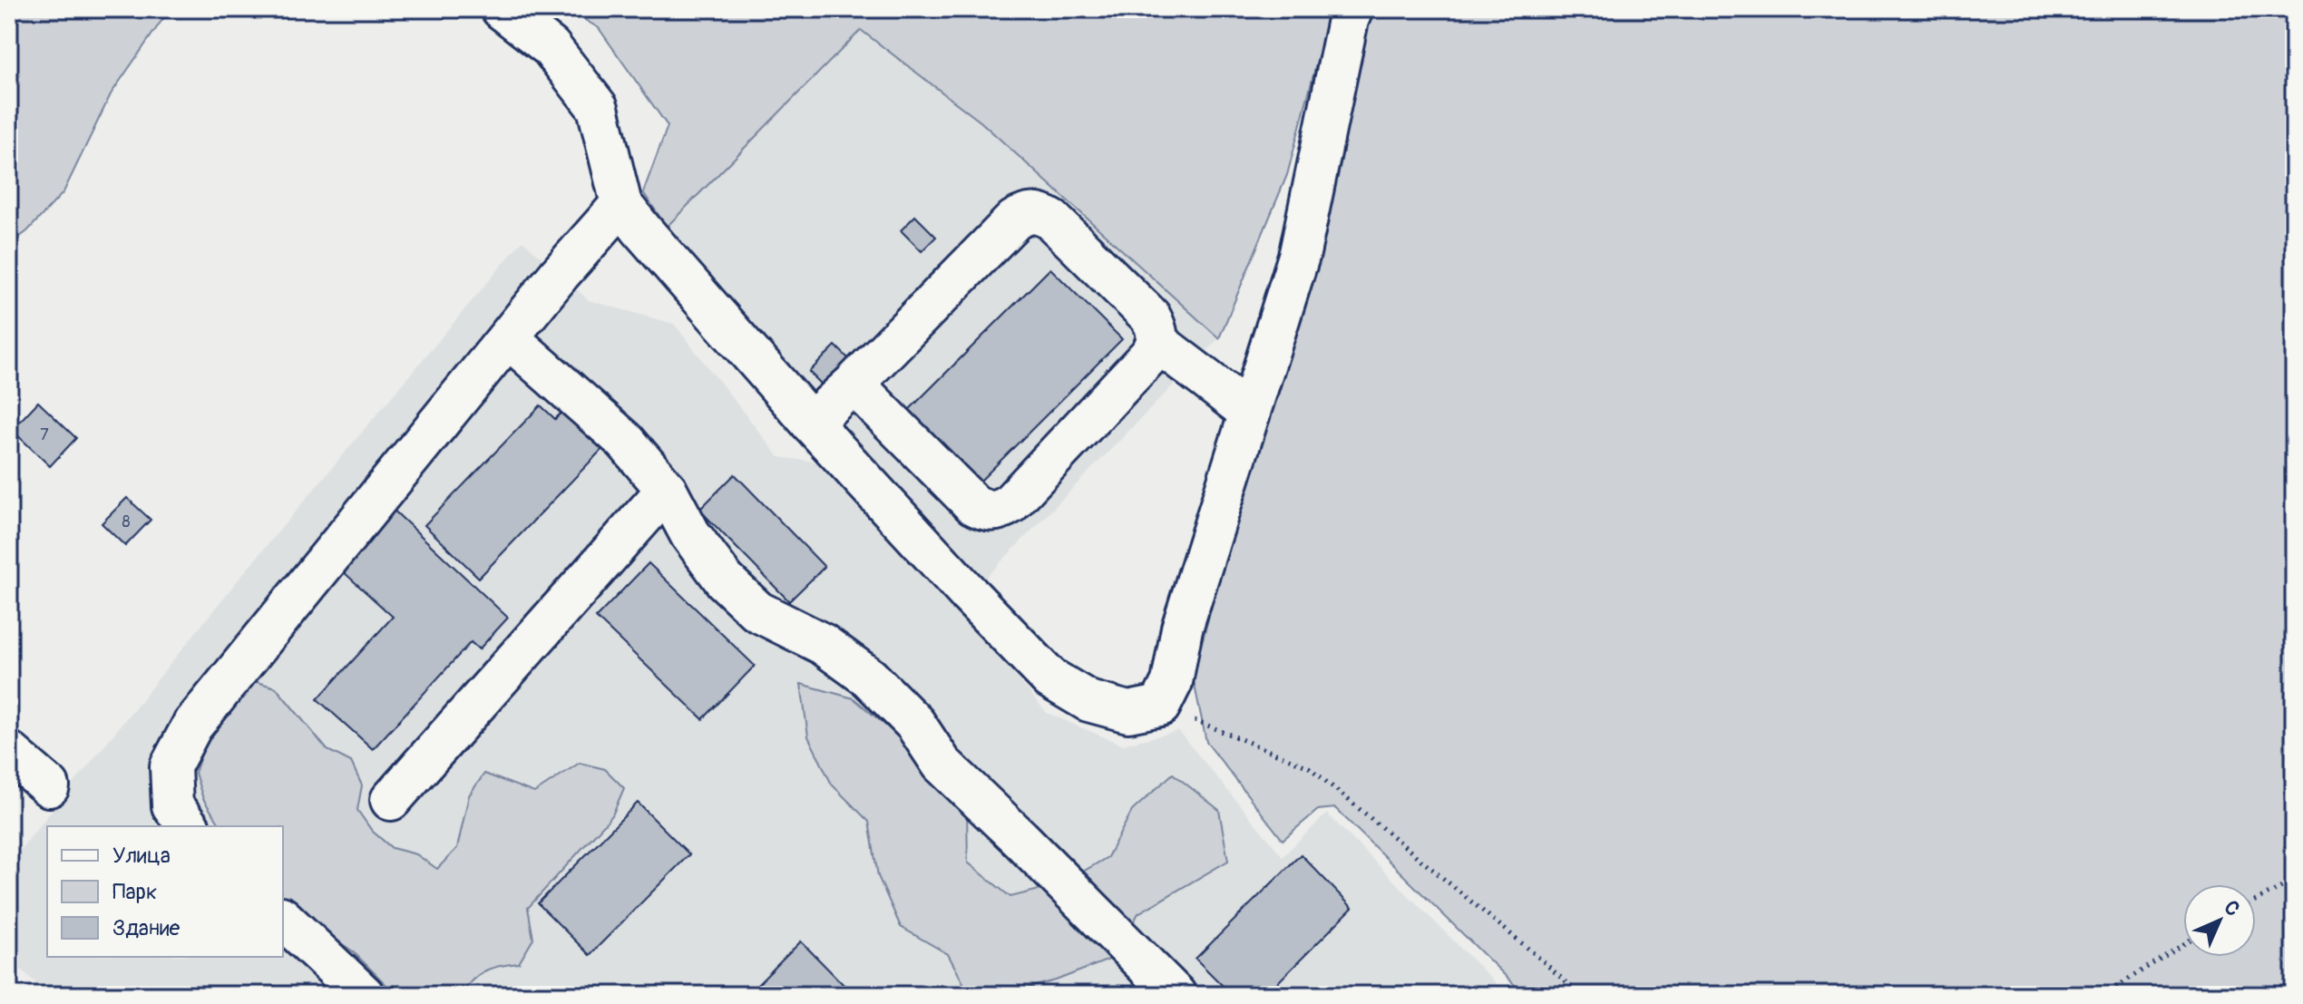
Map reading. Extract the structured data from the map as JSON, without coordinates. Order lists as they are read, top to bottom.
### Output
{
  "house_numbers": ["7", "8"],
  "legend": ["Улица", "Парк", "Здание"],
  "north": "top right"
}
